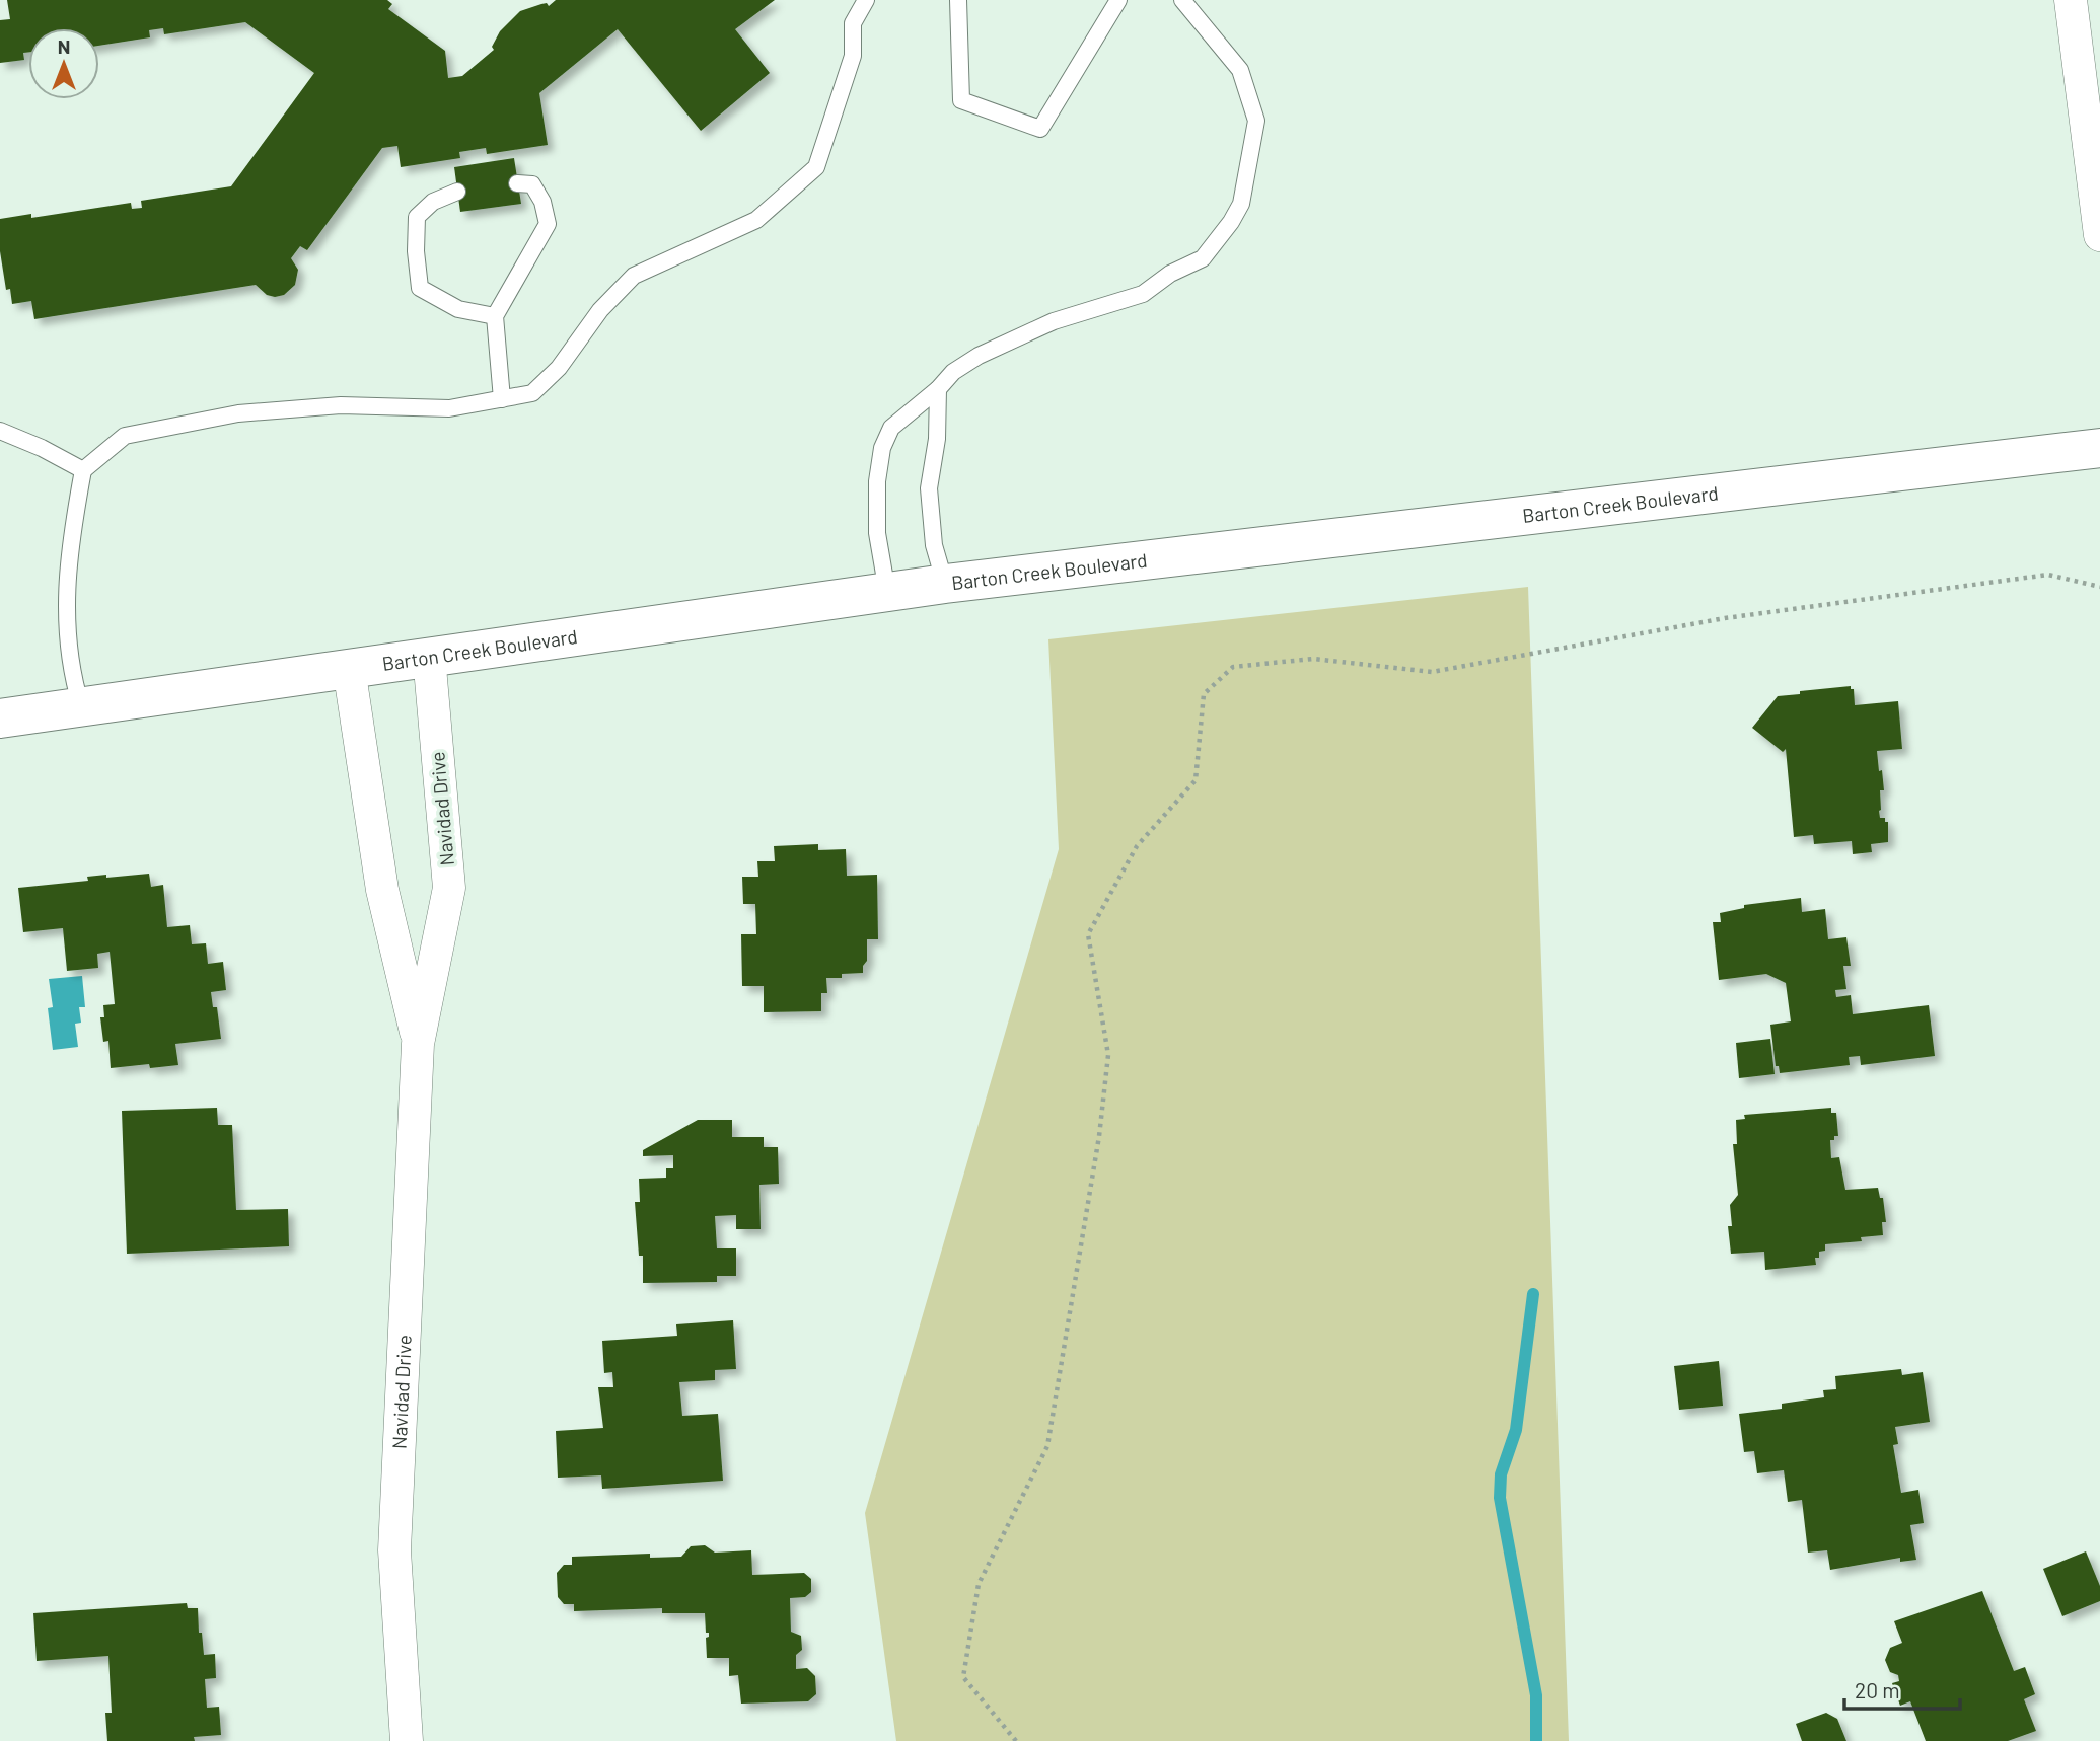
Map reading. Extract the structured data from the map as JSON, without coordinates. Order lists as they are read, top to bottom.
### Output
{
  "streets": {
    "street": ["Barton Creek Boulevard", "Navidad Drive"]
  },
  "crossings": [
    ["Barton Creek Boulevard", "Navidad Drive"]
  ],
  "scale_bar": "20 m",
  "north": "top"
}
